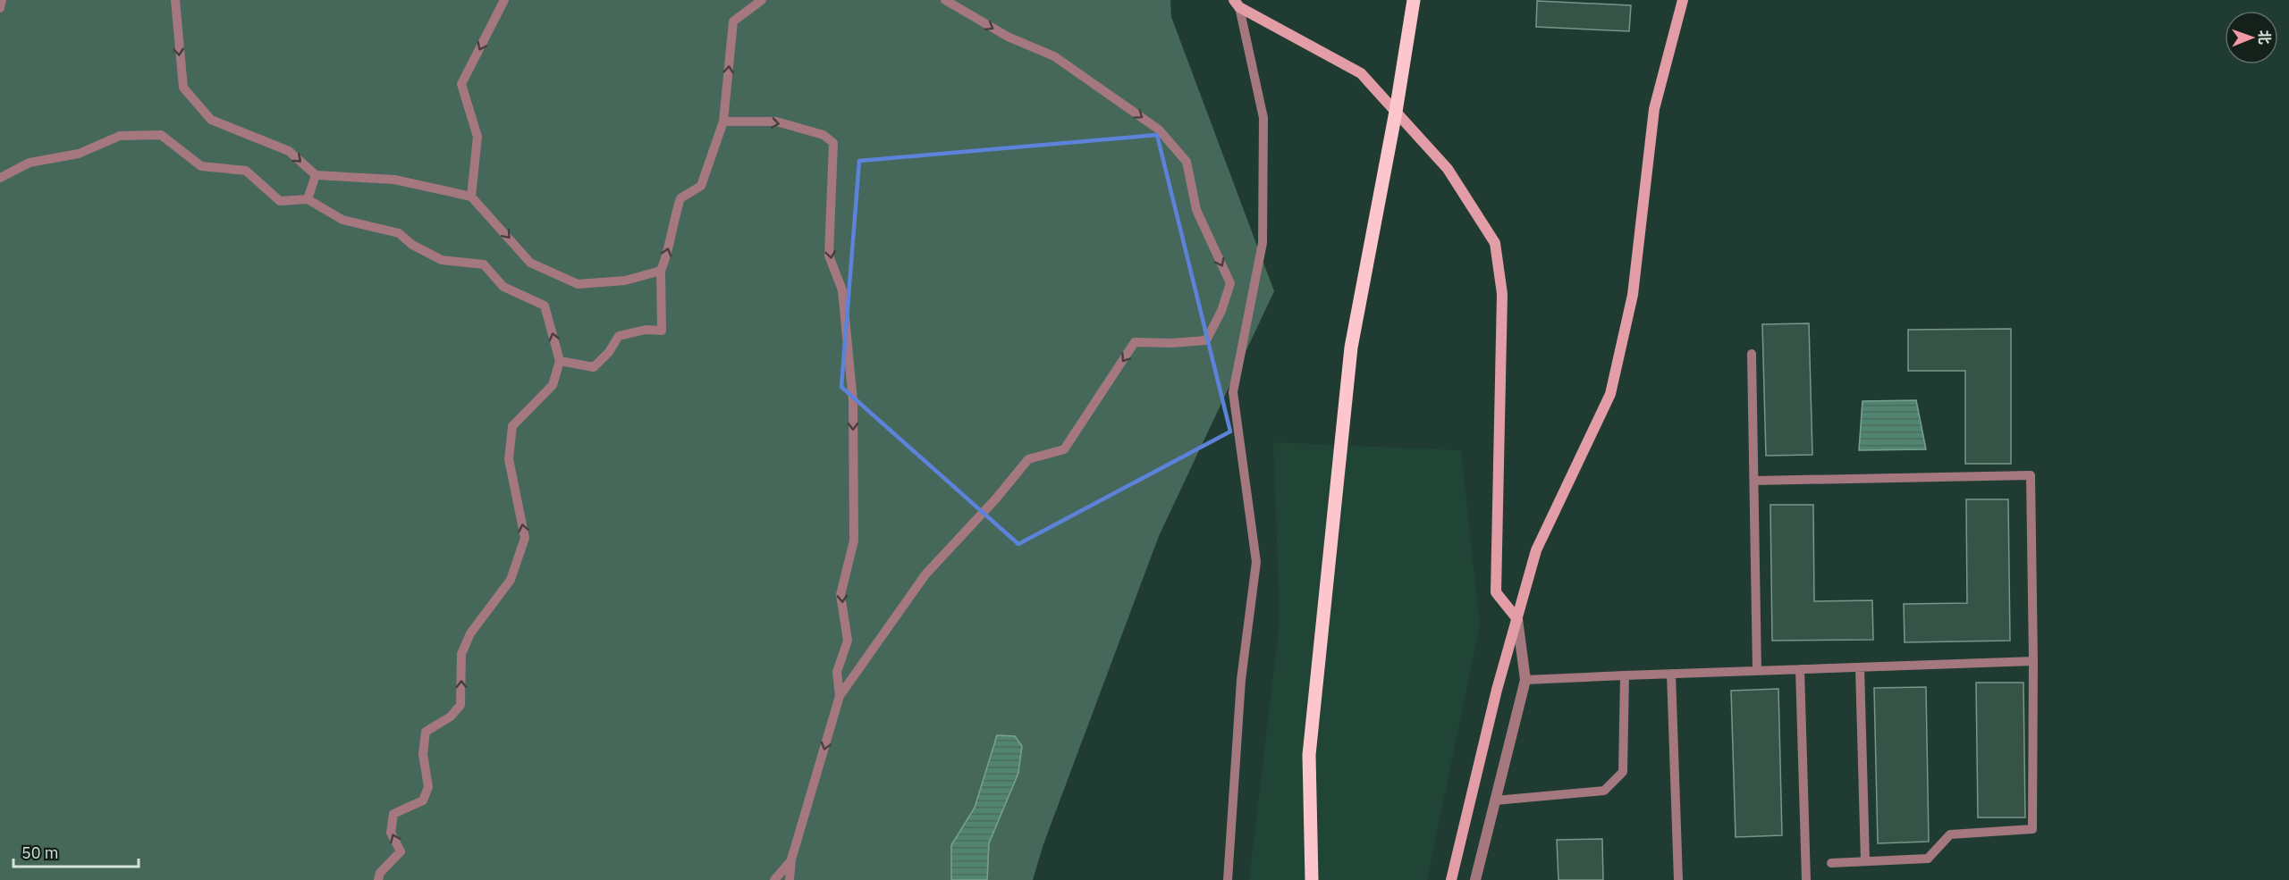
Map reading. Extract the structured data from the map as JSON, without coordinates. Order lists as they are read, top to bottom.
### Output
{
  "scale_bar": "50 m",
  "north": "right"
}
